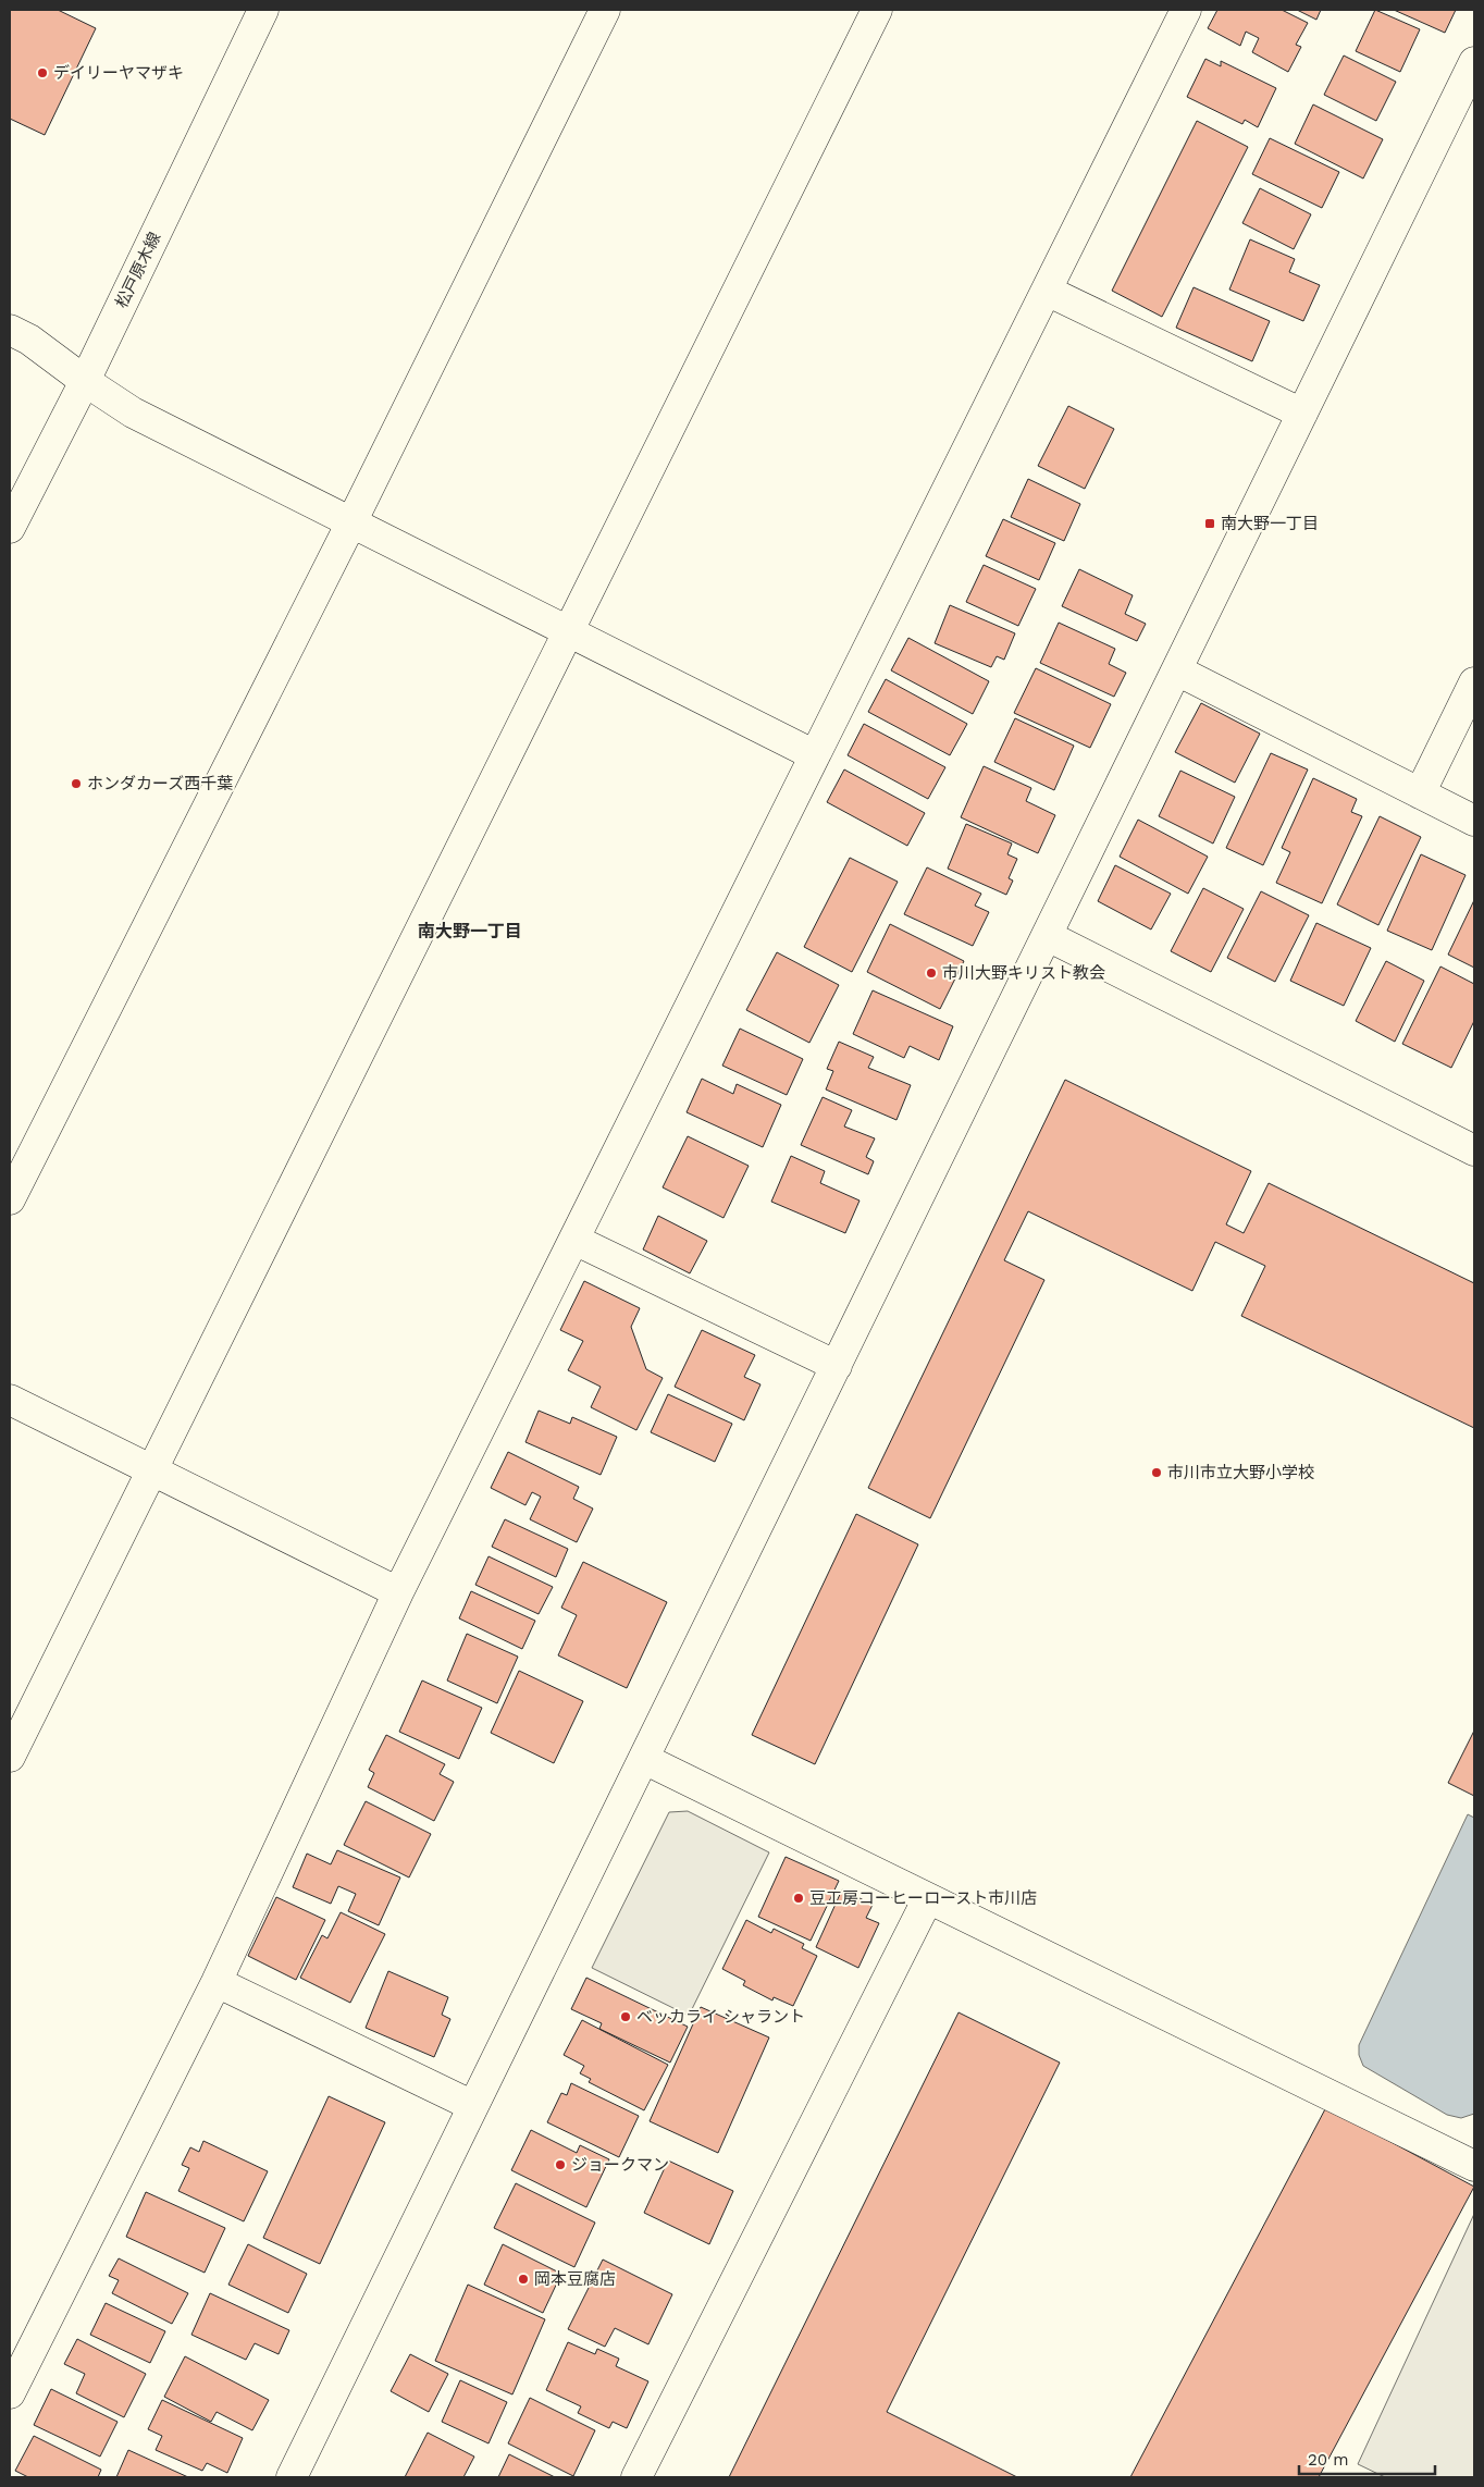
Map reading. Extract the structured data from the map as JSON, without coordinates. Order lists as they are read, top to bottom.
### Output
{
  "streets": {
    "street": ["松戸原木線"]
  },
  "districts": ["南大野一丁目"],
  "places": {
    "other": [
      "デイリーヤマザキ",
      "ホンダカーズ西千葉",
      "市川大野キリスト教会",
      "市川市立大野小学校",
      "豆工房コーヒーロースト市川店",
      "ベッカライ シャラント",
      "ジョークマン",
      "岡本豆腐店"
    ],
    "transit": ["南大野一丁目"]
  },
  "scale_bar": "20 m"
}
